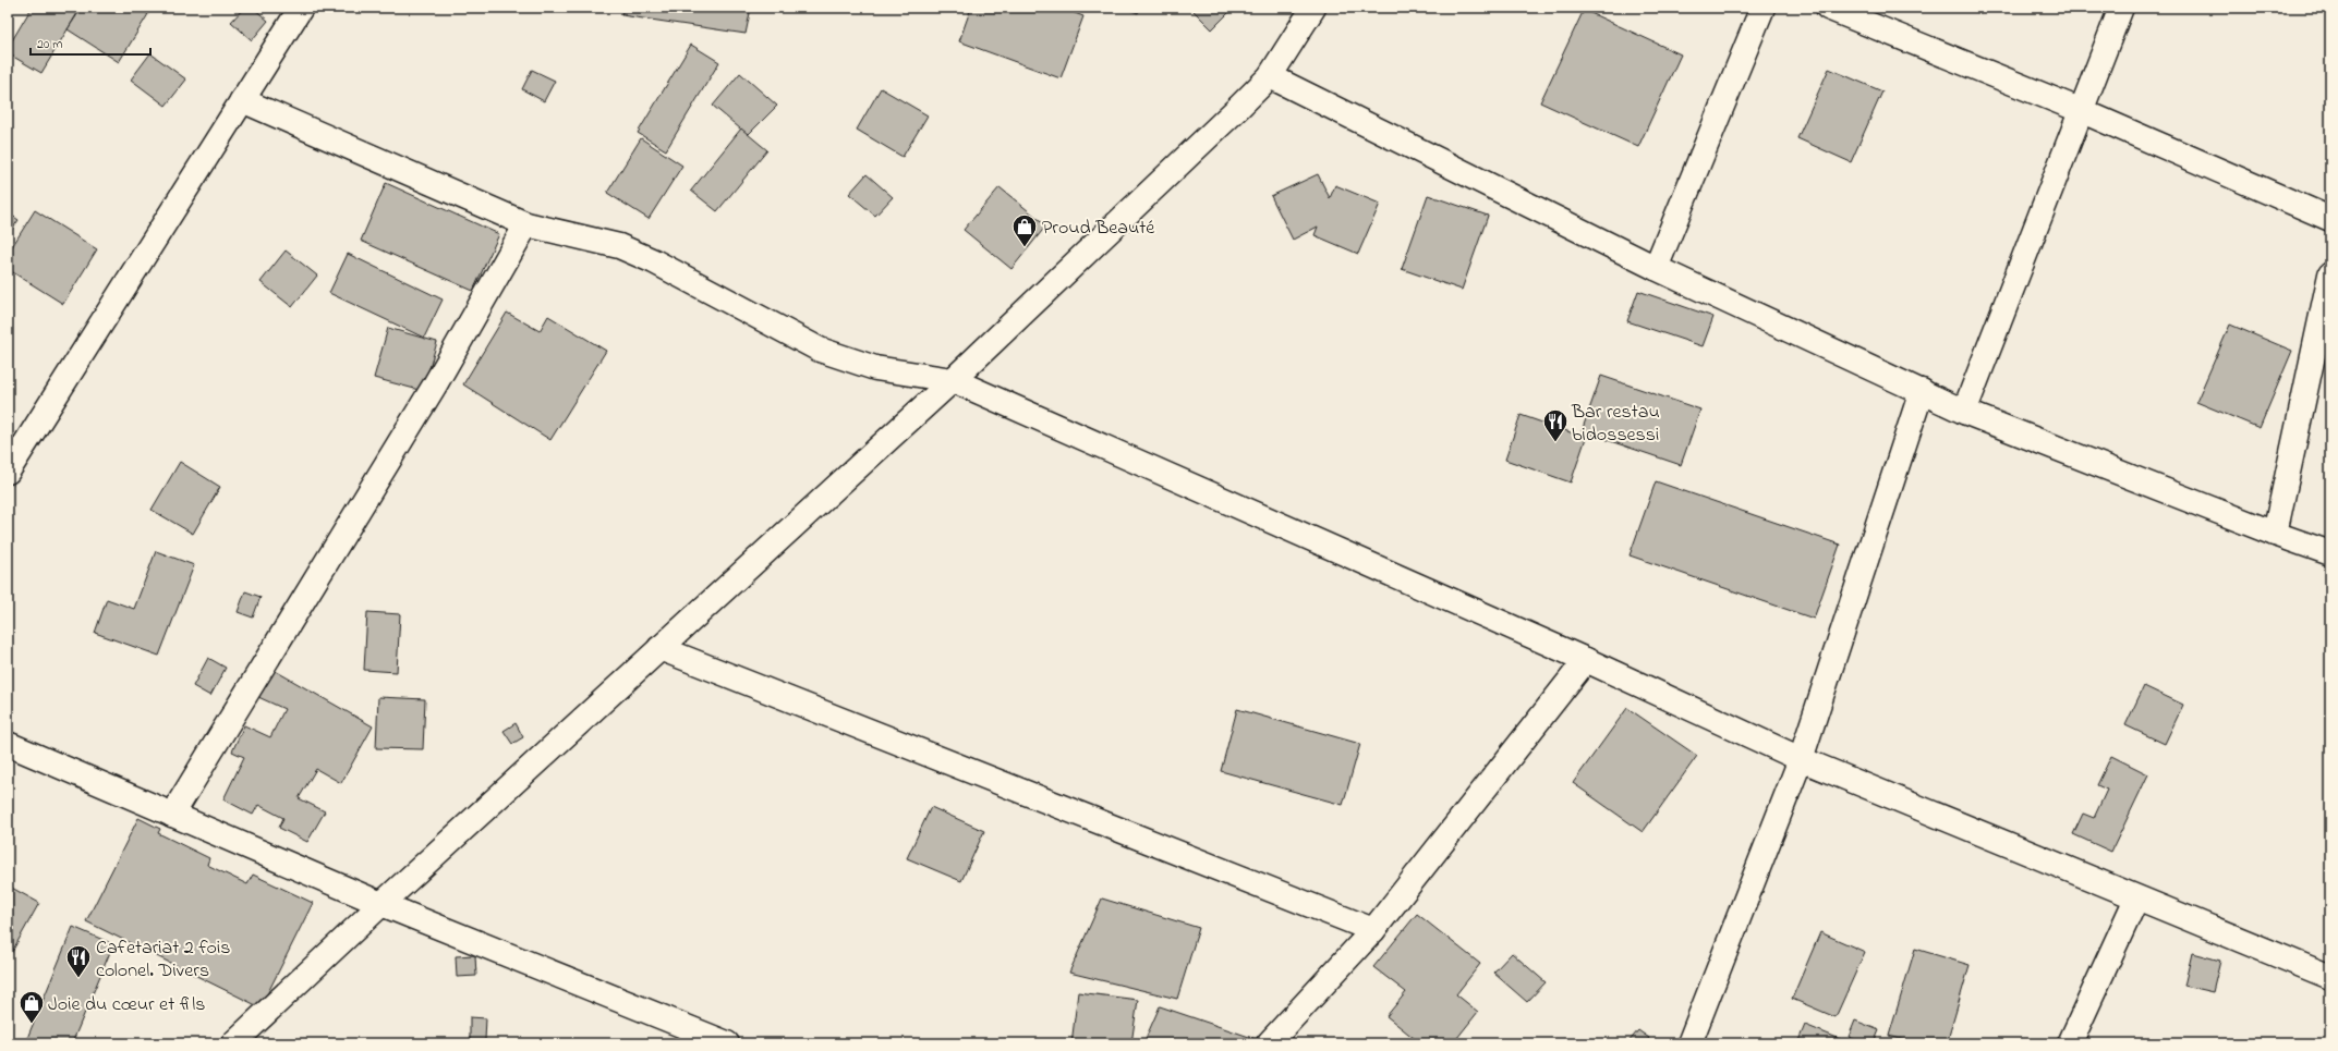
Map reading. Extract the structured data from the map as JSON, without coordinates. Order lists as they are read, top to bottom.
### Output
{
  "places": {
    "shop": ["Proud Beauté", "Joie du cœur et fils"],
    "restaurant": ["Bar restau bidossessi", "Cafetariat 2 fois colonel. Divers"]
  },
  "scale_bar": "20 m"
}
